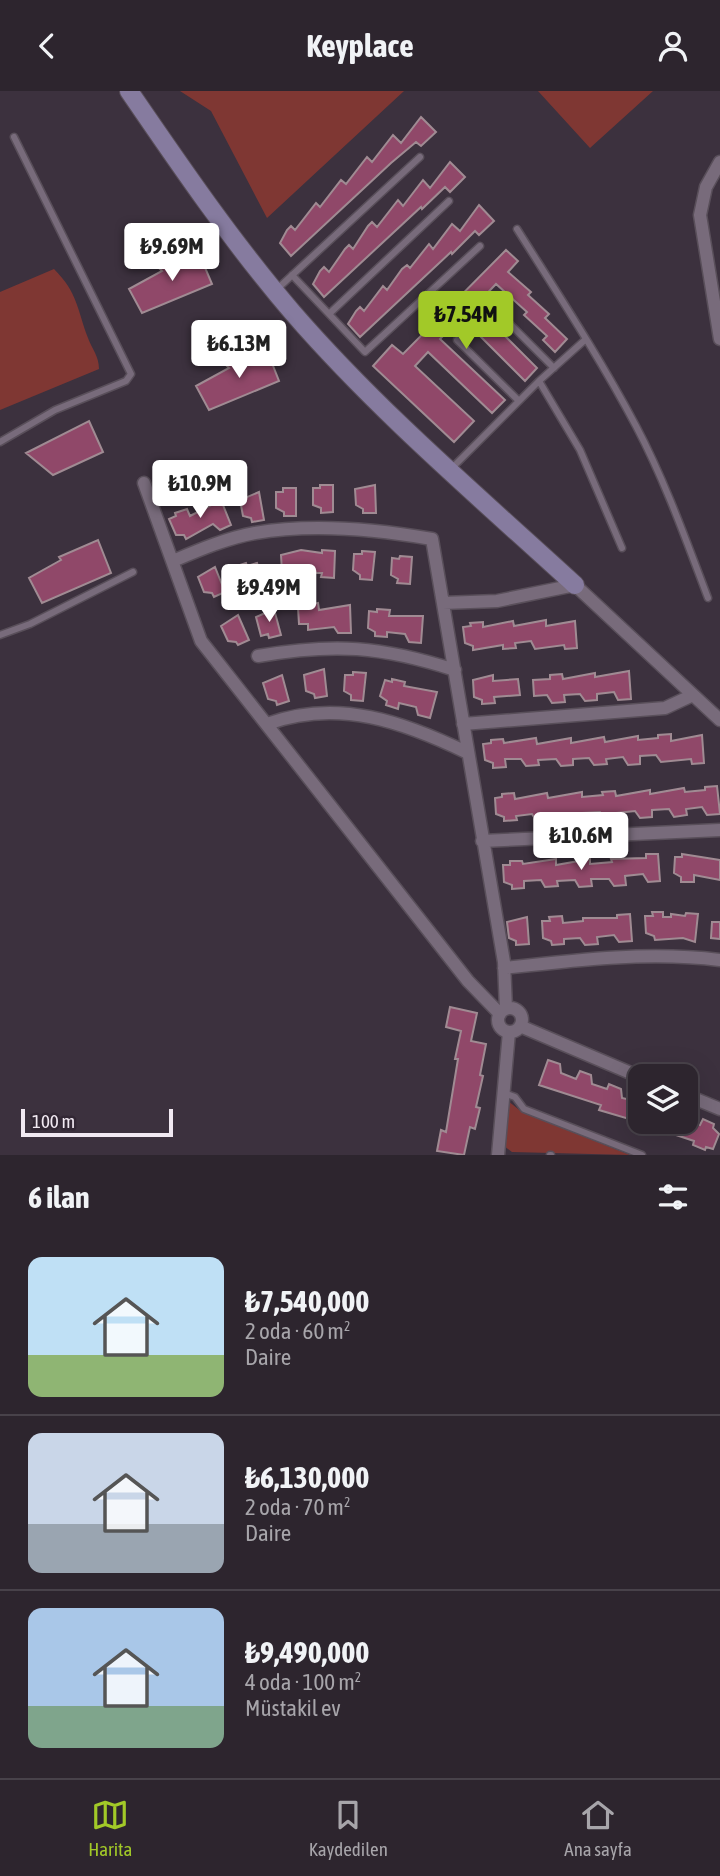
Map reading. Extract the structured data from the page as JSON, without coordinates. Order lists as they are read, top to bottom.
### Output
{
  "scale_bar": "100 m",
  "page": {
    "header": "Keyplace",
    "price": [
      "₺9.69M",
      "₺7.54M",
      "₺6.13M",
      "₺10.9M",
      "₺9.49M",
      "₺10.6M"
    ],
    "scale": "100 m",
    "heading": "6 ilan",
    "list": [
      {
        "name": "₺7,540,000",
        "note": "2 oda · 60 m² · Daire"
      },
      {
        "name": "₺6,130,000",
        "note": "2 oda · 70 m² · Daire"
      },
      {
        "name": "₺9,490,000",
        "note": "4 oda · 100 m² · Müstakil ev"
      }
    ],
    "tabs": ["Harita", "Kaydedilen", "Ana sayfa"]
  }
}
